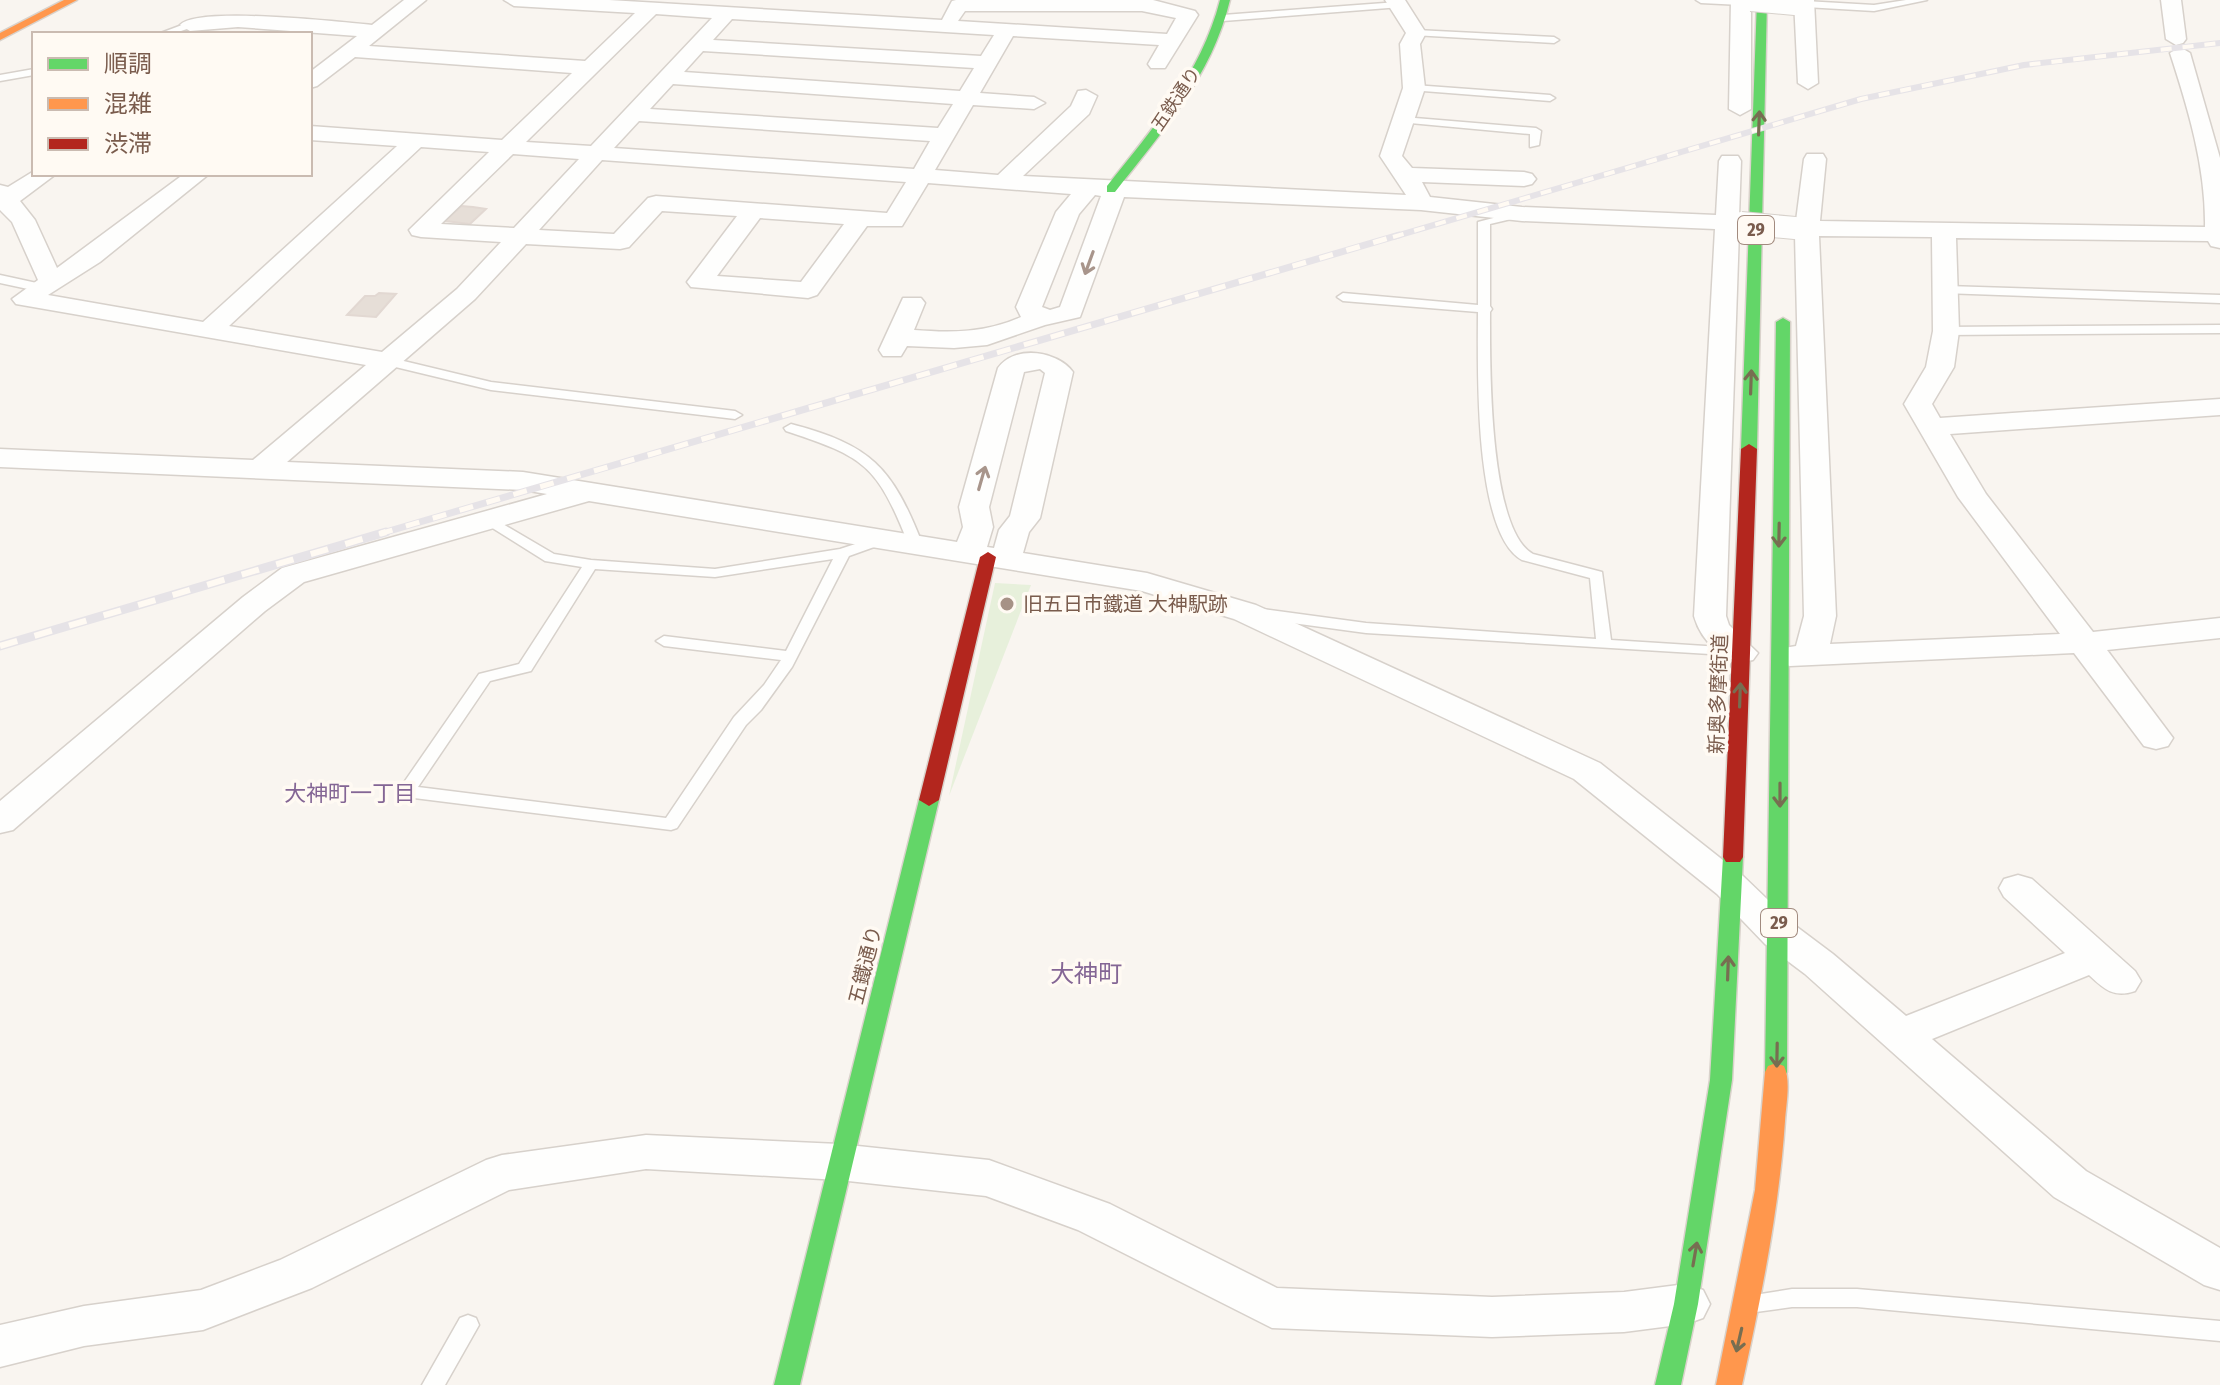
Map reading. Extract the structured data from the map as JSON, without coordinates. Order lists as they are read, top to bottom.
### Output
{
  "streets": {
    "main road": [
      "五鉄通り",
      "29",
      "新奥多摩街道",
      "五鐵通り"
    ]
  },
  "districts": ["大神町一丁目", "大神町"],
  "places": ["旧五日市鐵道 大神駅跡"],
  "legend": ["順調", "混雑", "渋滞"]
}
